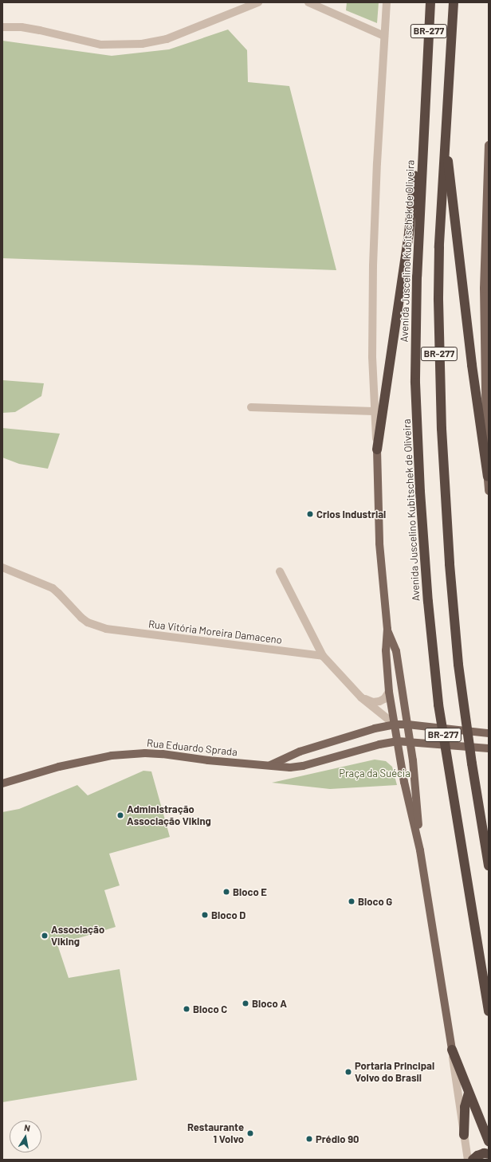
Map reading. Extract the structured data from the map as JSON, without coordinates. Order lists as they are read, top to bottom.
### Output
{
  "streets": {
    "highway": ["BR-277", "Avenida Juscelino Kubitschek de Oliveira"],
    "main road": ["Rua Eduardo Sprada"],
    "street": ["Rua Vitória Moreira Damaceno"]
  },
  "parks": ["Praça da Suécia"],
  "places": [
    "Crios Industrial",
    "Administração Associação Viking",
    "Bloco E",
    "Bloco G",
    "Bloco D",
    "Associação Viking",
    "Bloco A",
    "Bloco C",
    "Portaria Principal Volvo do Brasil",
    "Restaurante 1 Volvo",
    "Prédio 90"
  ],
  "north": "top"
}
